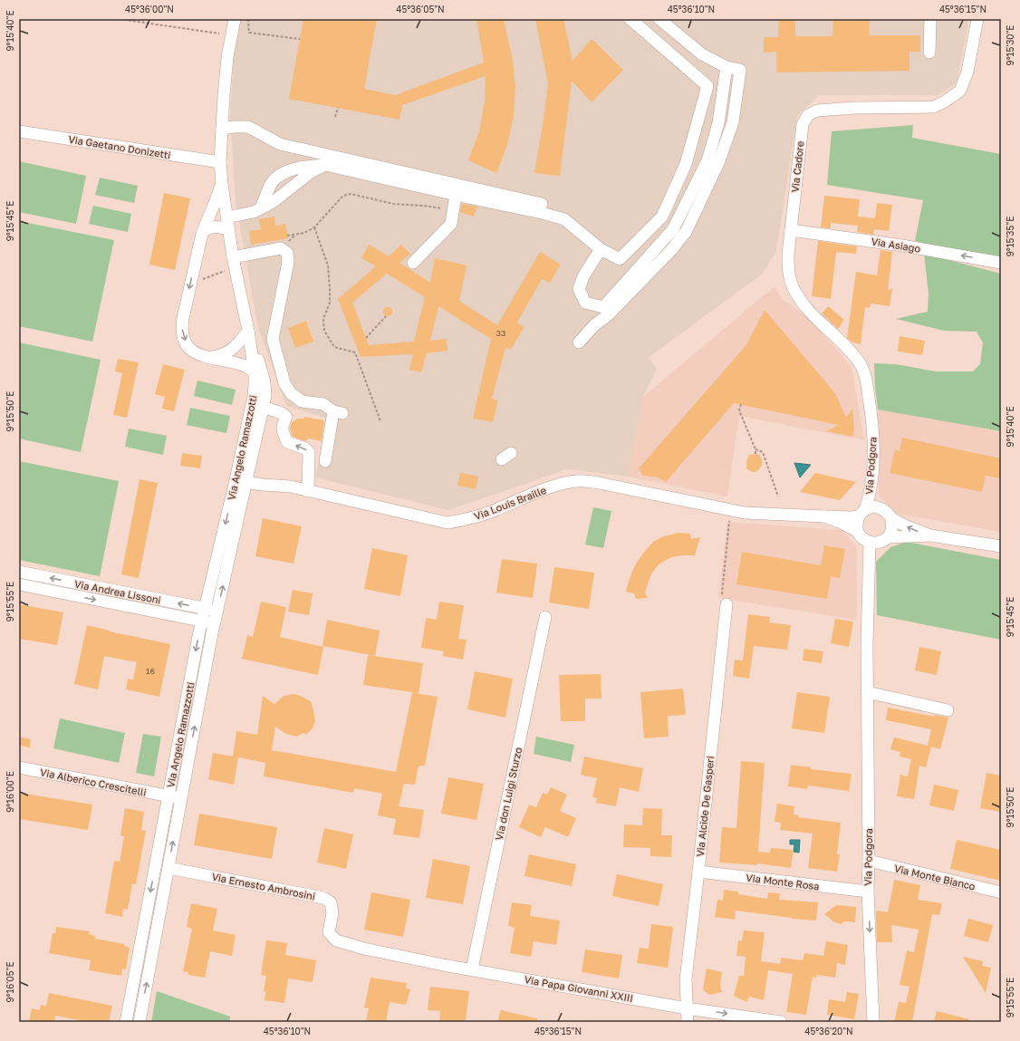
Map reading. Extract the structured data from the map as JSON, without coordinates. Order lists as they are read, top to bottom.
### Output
{
  "streets": {
    "street": [
      "Via Gaetano Donizetti",
      "Via Cadore",
      "Via Asiago",
      "Via Angelo Ramazzotti",
      "Via Podgora",
      "Via Louis Braille",
      "Via Andrea Lissoni",
      "Via Alberico Crescitelli",
      "Via don Luigi Sturzo",
      "Via Alcide De Gasperi",
      "Via Monte Bianco",
      "Via Monte Rosa",
      "Via Ernesto Ambrosini",
      "Via Papa Giovanni XXIII"
    ]
  },
  "crossings": [
    ["Via Cadore", "Via Asiago"],
    ["Via Cadore", "Via Podgora"],
    ["Via Angelo Ramazzotti", "Via Louis Braille"],
    ["Via Angelo Ramazzotti", "Via Andrea Lissoni"],
    ["Via Angelo Ramazzotti", "Via Alberico Crescitelli"],
    ["Via Angelo Ramazzotti", "Via Ernesto Ambrosini"],
    ["Via Podgora", "Via Louis Braille"],
    ["Via Podgora", "Via Monte Bianco"],
    ["Via Podgora", "Via Monte Rosa"],
    ["Via don Luigi Sturzo", "Via Ernesto Ambrosini"],
    ["Via don Luigi Sturzo", "Via Papa Giovanni XXIII"],
    ["Via Alcide De Gasperi", "Via Monte Rosa"],
    ["Via Alcide De Gasperi", "Via Papa Giovanni XXIII"],
    ["Via Ernesto Ambrosini", "Via Papa Giovanni XXIII"]
  ],
  "one_way": ["Via Asiago"],
  "house_numbers": ["33", "16"],
  "coordinates": [
    "45°36'00\"N",
    "45°36'05\"N",
    "45°36'10\"N",
    "45°36'15\"N",
    "9°15'40\"E",
    "9°15'30\"E",
    "9°15'45\"E",
    "9°15'35\"E",
    "9°15'50\"E",
    "9°15'55\"E",
    "9°16'00\"E",
    "9°16'05\"E",
    "45°36'20\"N"
  ]
}
